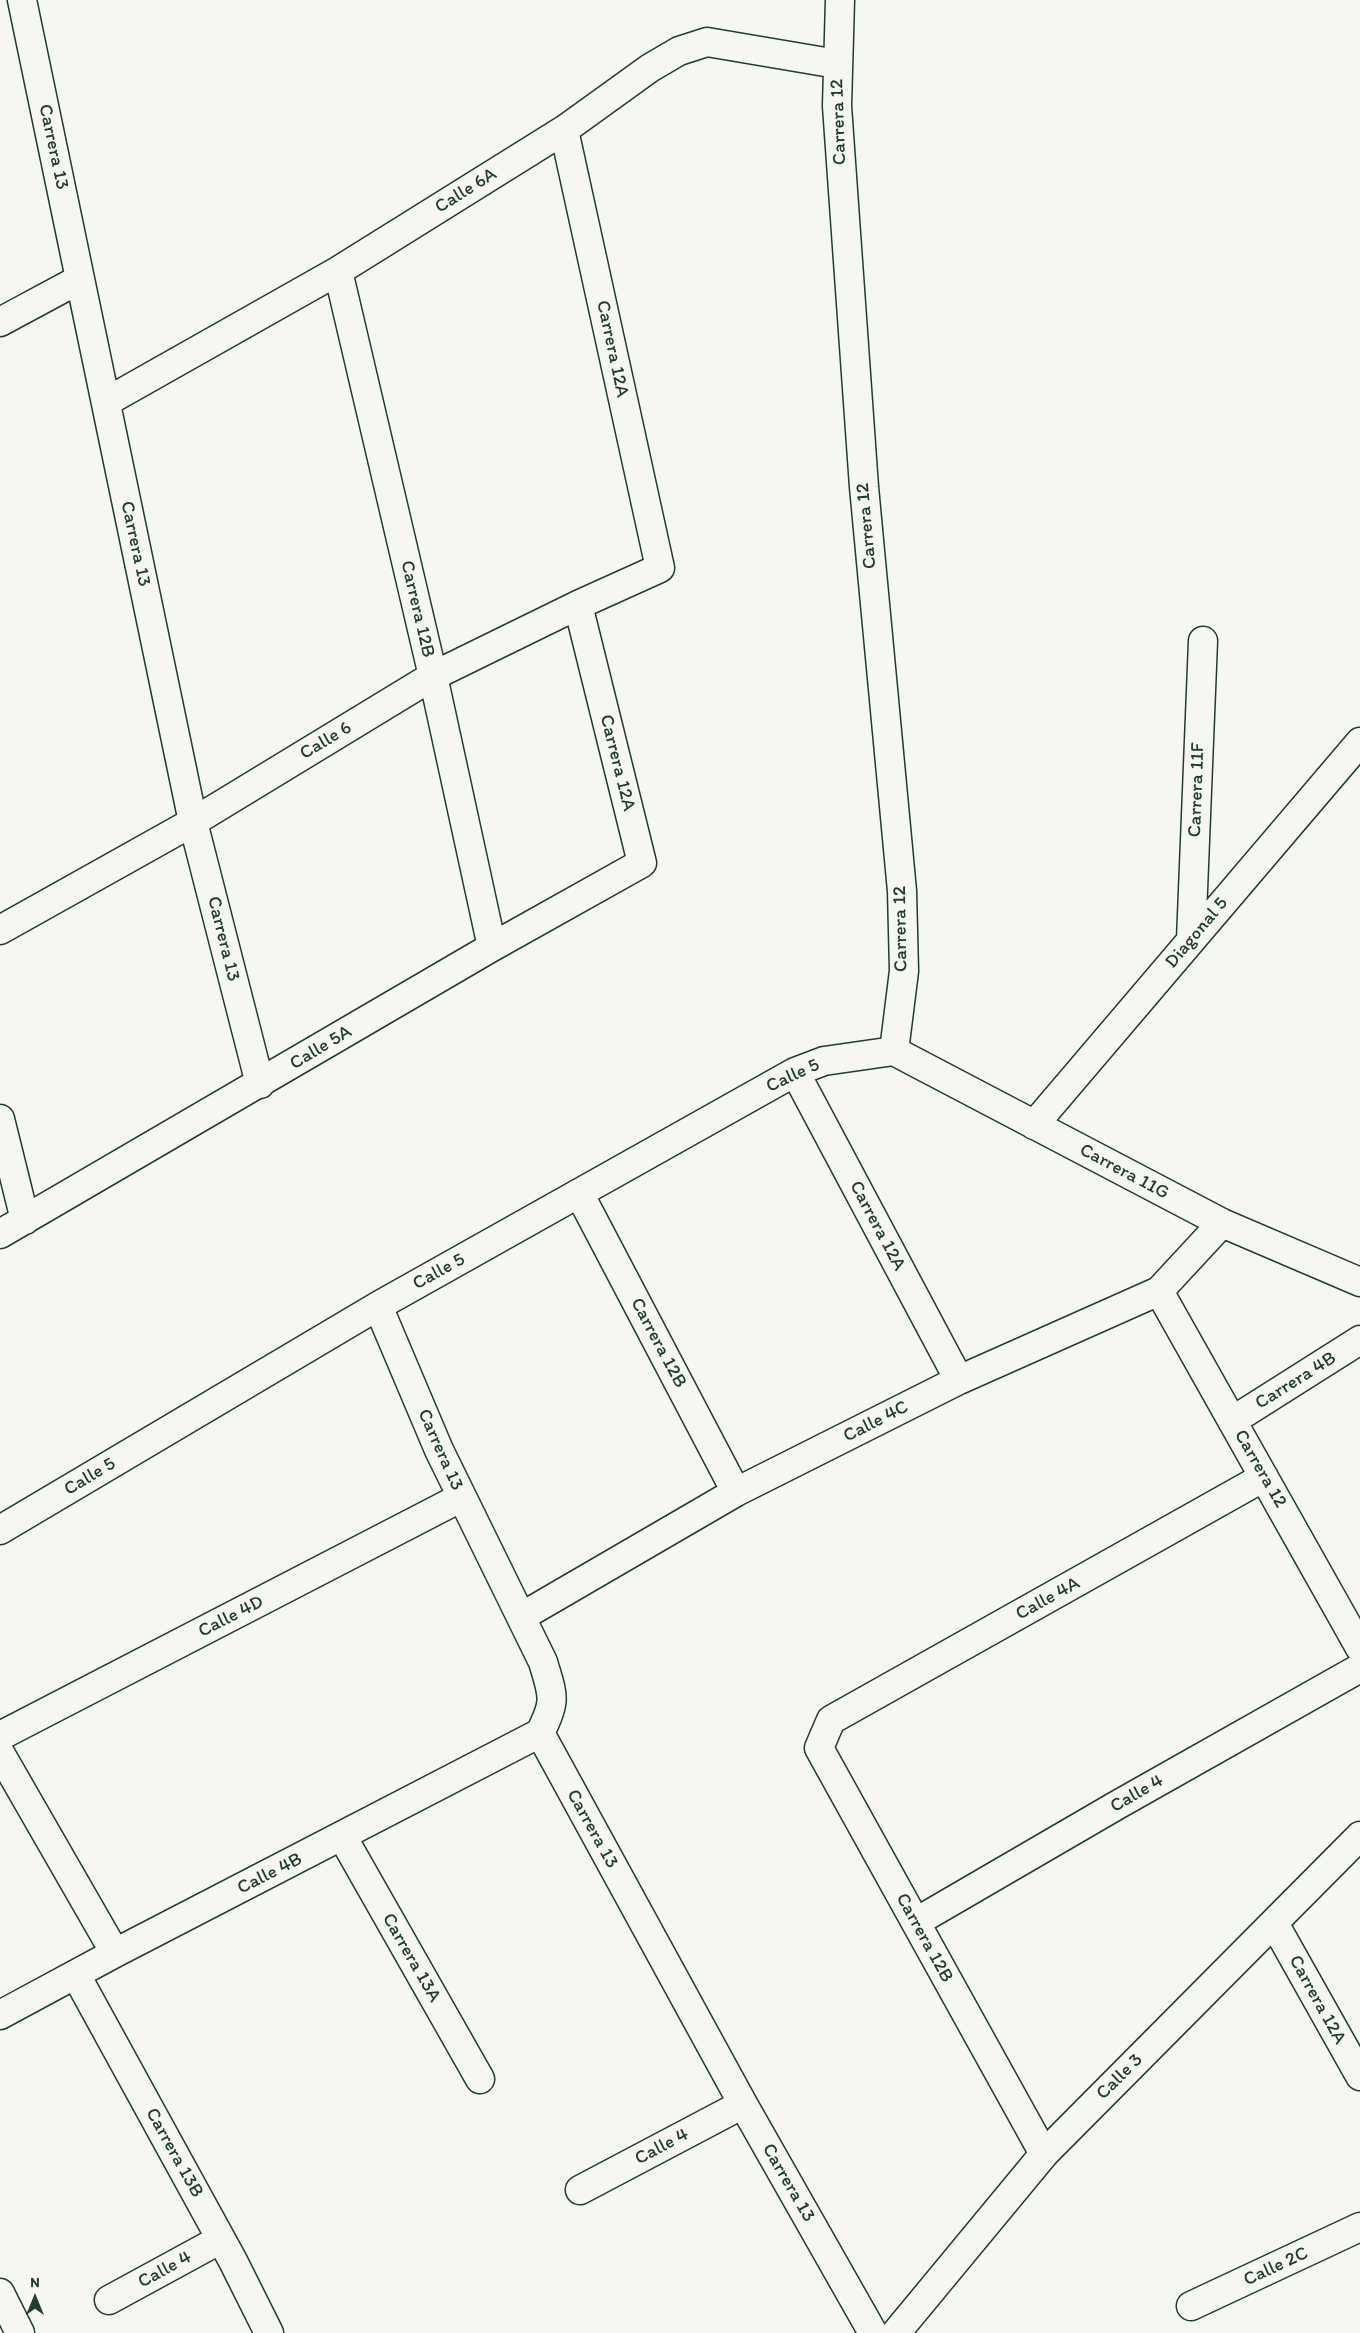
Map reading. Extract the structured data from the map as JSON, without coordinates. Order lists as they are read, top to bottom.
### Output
{
  "streets": {
    "street": [
      "Carrera 12",
      "Carrera 13",
      "Calle 6A",
      "Carrera 12A",
      "Carrera 12B",
      "Calle 6",
      "Carrera 11F",
      "Diagonal 5",
      "Calle 5A",
      "Calle 5",
      "Carrera 11G",
      "Carrera 4B",
      "Calle 4C",
      "Calle 4A",
      "Calle 4D",
      "Calle 4",
      "Calle 4B",
      "Carrera 13A",
      "Calle 3",
      "Carrera 13B",
      "Calle 2C"
    ]
  },
  "crossings": [
    ["Carrera 12", "Calle 6A"],
    ["Carrera 12", "Calle 5"],
    ["Carrera 12", "Carrera 11G"],
    ["Carrera 12", "Carrera 4B"],
    ["Carrera 12", "Calle 4C"],
    ["Carrera 12", "Calle 4A"],
    ["Carrera 13", "Calle 6A"],
    ["Carrera 13", "Calle 6"],
    ["Carrera 13", "Calle 5A"],
    ["Carrera 13", "Calle 5"],
    ["Carrera 13", "Calle 4C"],
    ["Carrera 13", "Calle 4D"],
    ["Carrera 13", "Calle 4"],
    ["Carrera 13", "Calle 4B"],
    ["Calle 6A", "Carrera 12A"],
    ["Calle 6A", "Carrera 12B"],
    ["Carrera 12A", "Calle 6"],
    ["Carrera 12A", "Calle 5A"],
    ["Carrera 12A", "Calle 5"],
    ["Carrera 12A", "Calle 4C"],
    ["Carrera 12A", "Calle 3"],
    ["Carrera 12B", "Calle 6"],
    ["Carrera 12B", "Calle 5A"],
    ["Carrera 12B", "Calle 5"],
    ["Carrera 12B", "Calle 4C"],
    ["Carrera 12B", "Calle 4A"],
    ["Carrera 12B", "Calle 4"],
    ["Carrera 12B", "Calle 3"],
    ["Carrera 11F", "Diagonal 5"],
    ["Diagonal 5", "Carrera 11G"],
    ["Calle 5", "Carrera 11G"],
    ["Carrera 11G", "Calle 4C"],
    ["Calle 4", "Carrera 13B"],
    ["Calle 4B", "Carrera 13A"],
    ["Calle 4B", "Carrera 13B"]
  ],
  "north": "top"
}
